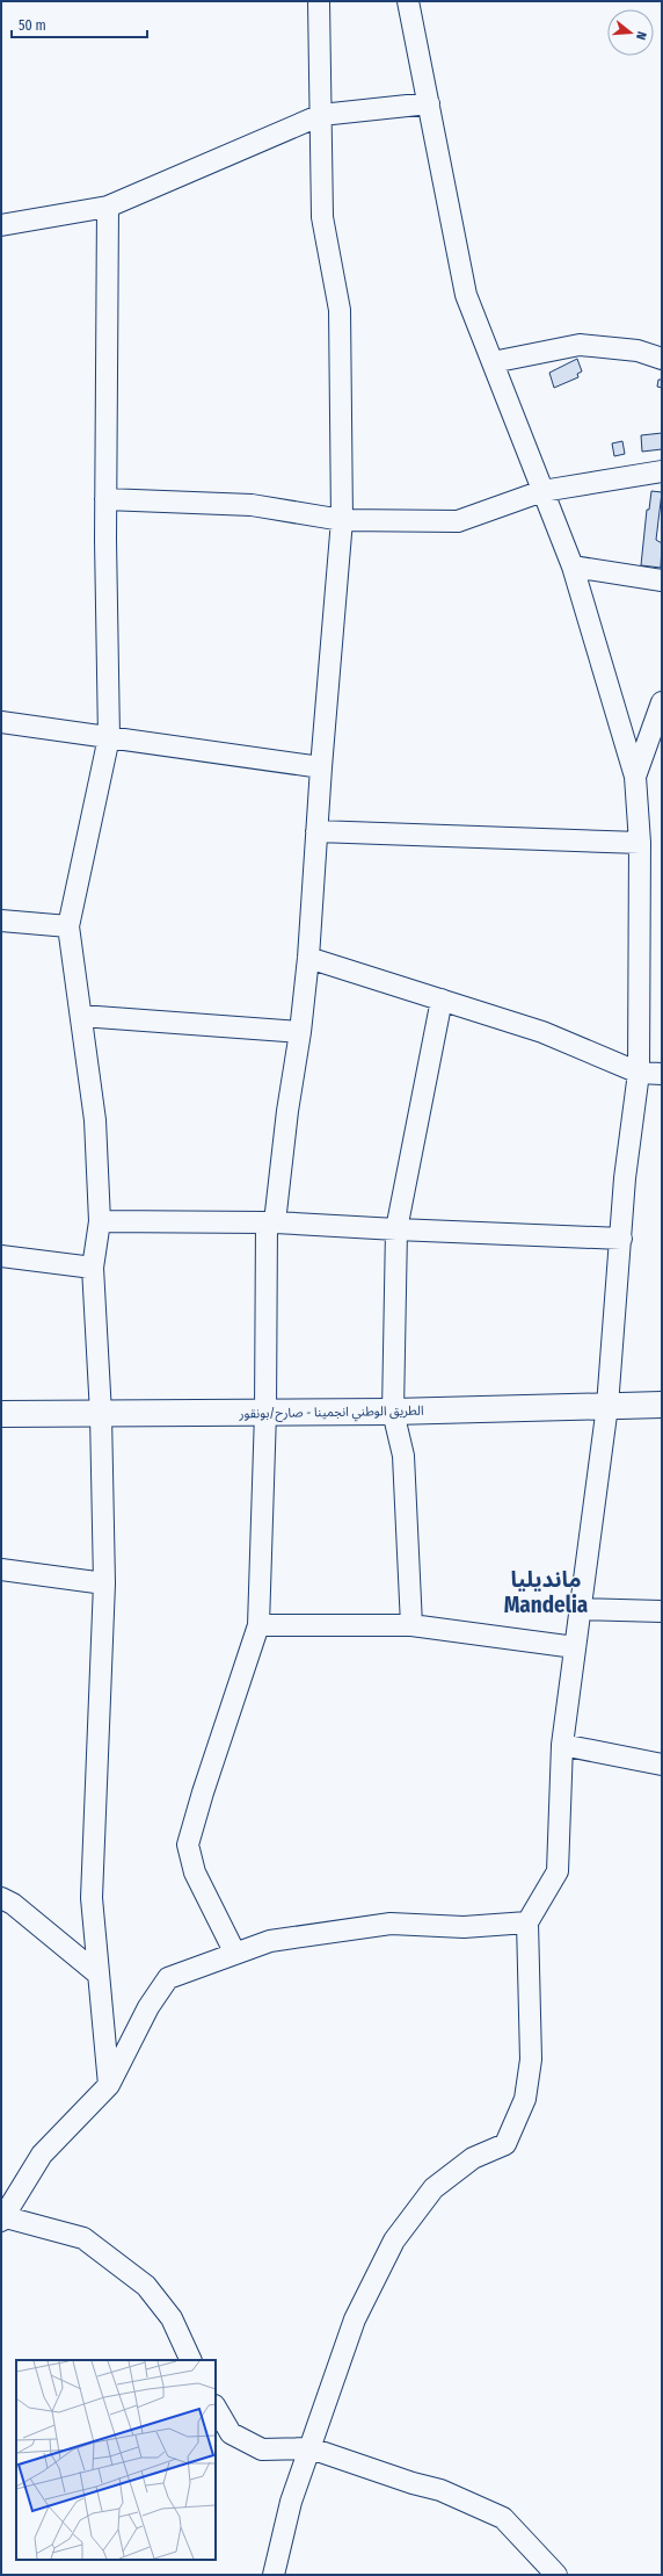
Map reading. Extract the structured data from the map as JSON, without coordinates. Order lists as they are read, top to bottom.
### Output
{
  "streets": {
    "highway": ["الطريق الوطني انجمينا - صارح/بونقور"]
  },
  "districts": ["مانديليا Mandelia"],
  "scale_bar": "50 m",
  "north": "right"
}
